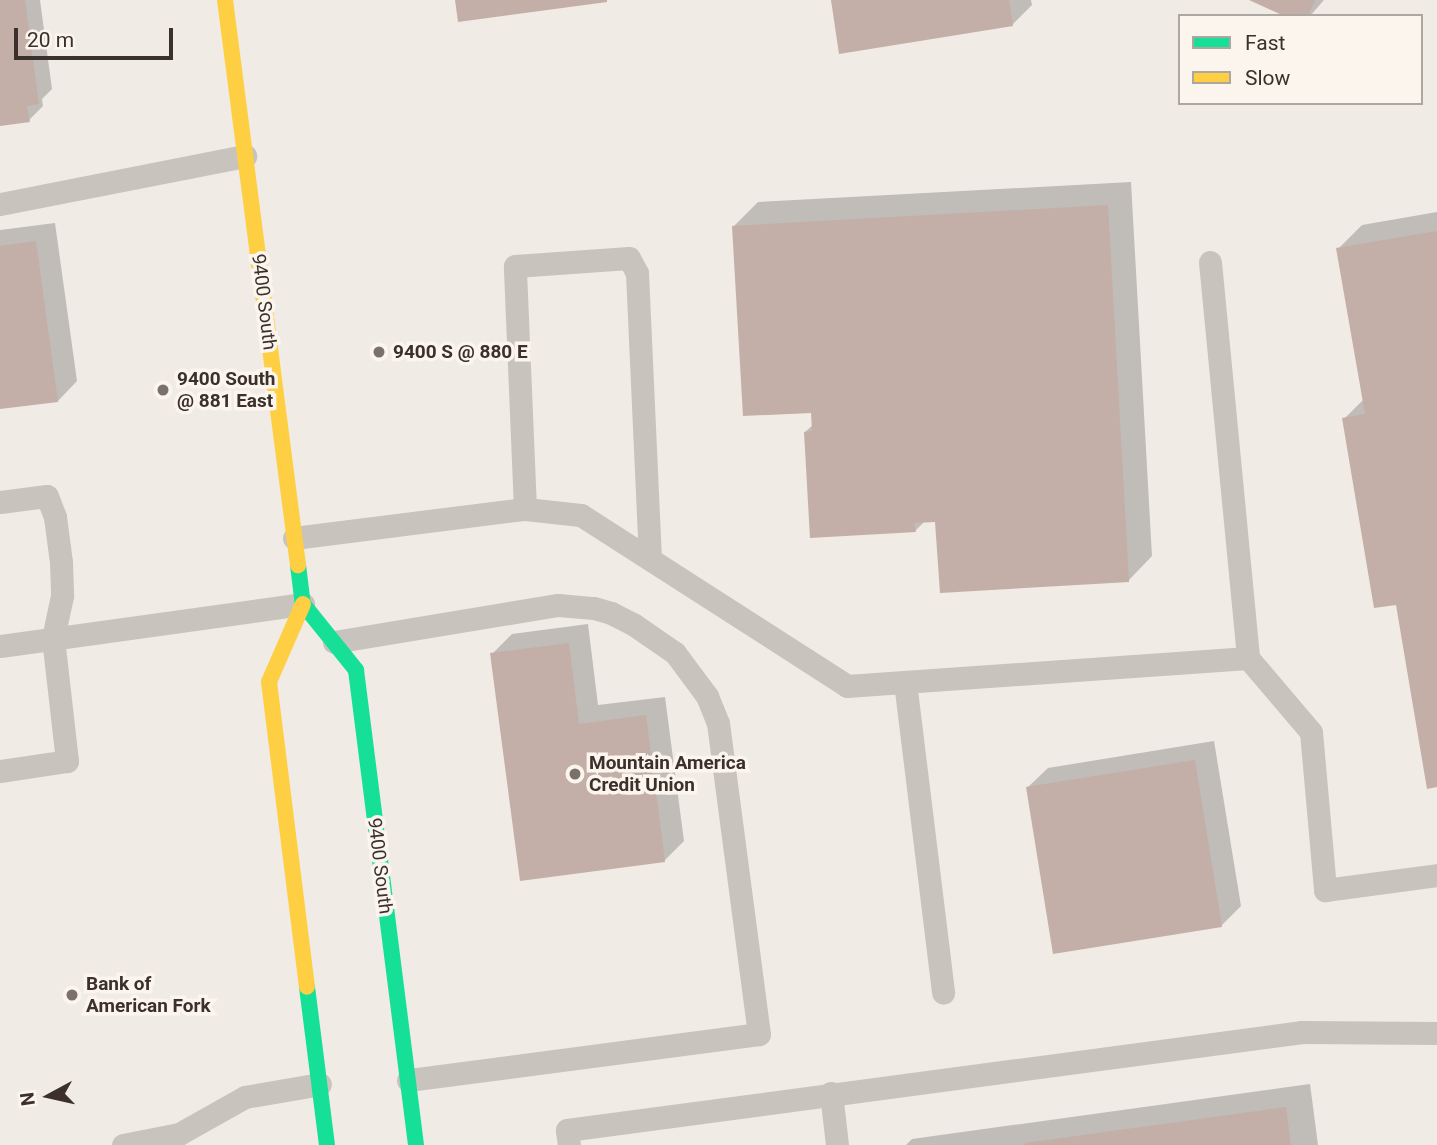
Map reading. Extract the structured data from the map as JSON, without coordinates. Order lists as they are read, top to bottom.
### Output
{
  "streets": {
    "main road": ["9400 South"]
  },
  "places": [
    "9400 S @ 880 E",
    "9400 South @ 881 East",
    "Mountain America Credit Union",
    "Bank of American Fork"
  ],
  "legend": ["Fast", "Slow"],
  "scale_bar": "20 m",
  "north": "left"
}
